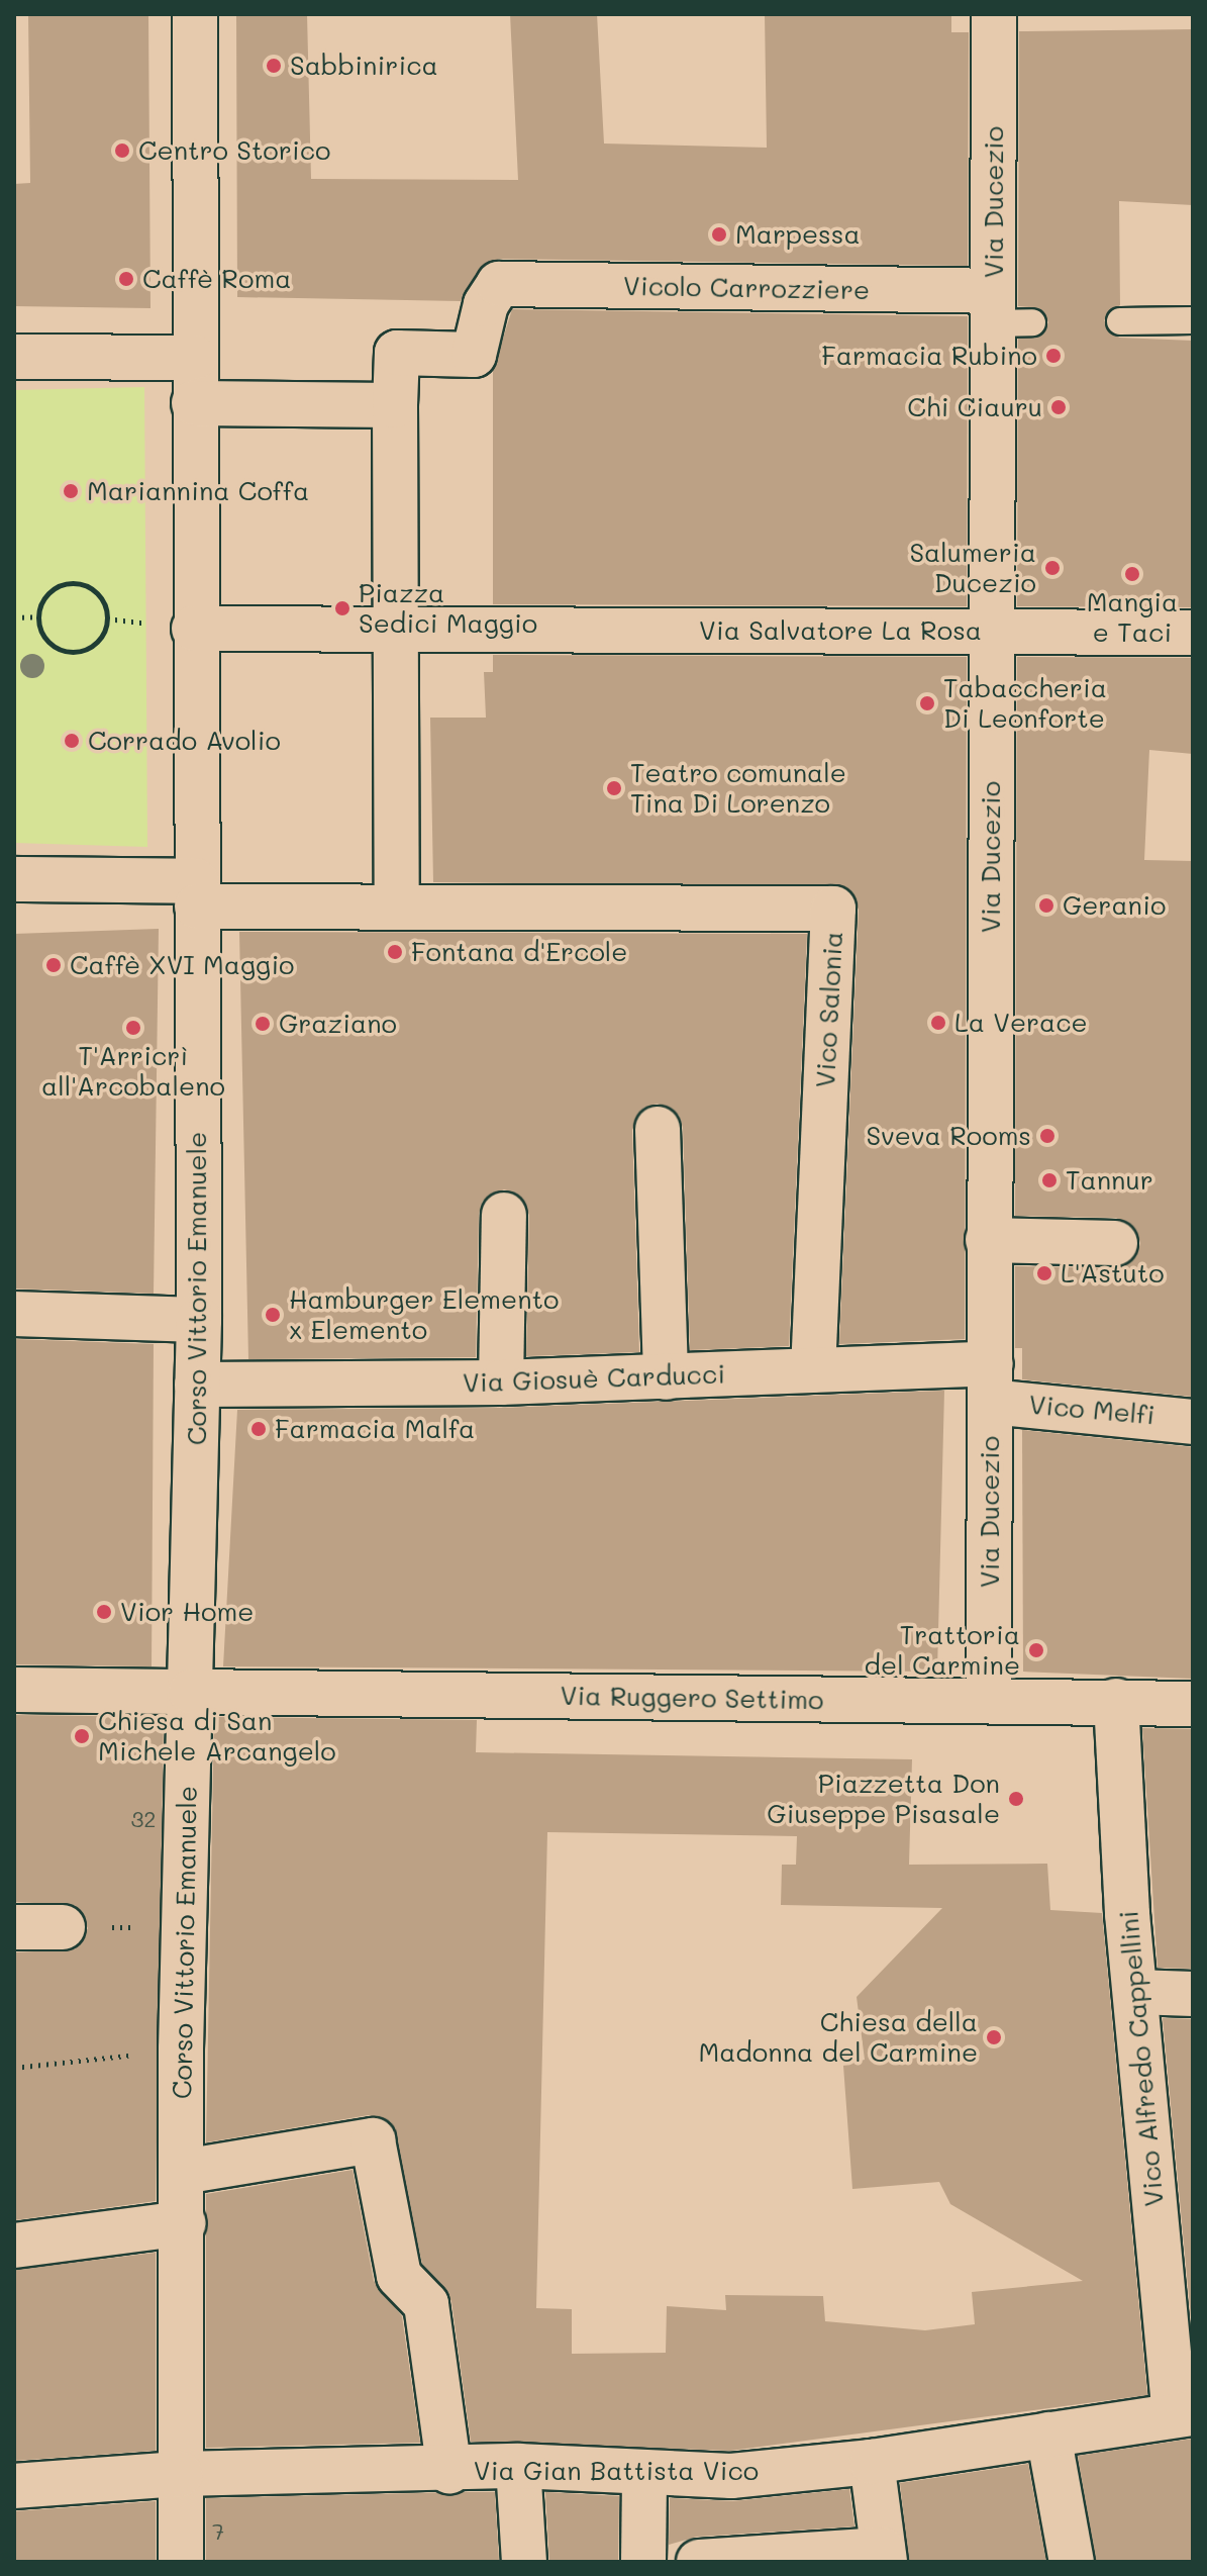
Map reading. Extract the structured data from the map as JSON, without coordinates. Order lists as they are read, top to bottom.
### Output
{
  "streets": {
    "street": [
      "Via Ducezio",
      "Vicolo Carrozziere",
      "Via Salvatore La Rosa",
      "Vico Salonia",
      "Corso Vittorio Emanuele",
      "Via Giosuè Carducci",
      "Vico Melfi",
      "Via Ruggero Settimo",
      "Vico Alfredo Cappellini",
      "Via Gian Battista Vico"
    ]
  },
  "crossings": [
    ["Via Ducezio", "Vicolo Carrozziere"],
    ["Via Ducezio", "Via Salvatore La Rosa"],
    ["Via Ducezio", "Via Giosuè Carducci"],
    ["Via Ducezio", "Vico Melfi"],
    ["Via Ducezio", "Via Ruggero Settimo"],
    ["Via Salvatore La Rosa", "Corso Vittorio Emanuele"],
    ["Vico Salonia", "Via Giosuè Carducci"],
    ["Corso Vittorio Emanuele", "Via Giosuè Carducci"],
    ["Corso Vittorio Emanuele", "Via Ruggero Settimo"],
    ["Corso Vittorio Emanuele", "Via Gian Battista Vico"],
    ["Via Giosuè Carducci", "Vico Melfi"],
    ["Via Ruggero Settimo", "Vico Alfredo Cappellini"],
    ["Vico Alfredo Cappellini", "Via Gian Battista Vico"]
  ],
  "places": [
    "Sabbinirica",
    "Centro Storico",
    "Marpessa",
    "Caffè Roma",
    "Farmacia Rubino",
    "Chi Ciauru",
    "Mariannina Coffa",
    "Salumeria Ducezio",
    "Mangia e Taci",
    "Piazza Sedici Maggio",
    "Tabaccheria Di Leonforte",
    "Corrado Avolio",
    "Teatro comunale Tina Di Lorenzo",
    "Geranio",
    "Fontana d'Ercole",
    "Caffè XVI Maggio",
    "La Verace",
    "Graziano",
    "T'Arricrì all'Arcobaleno",
    "Sveva Rooms",
    "Tannur",
    "L'Astuto",
    "Hamburger Elemento x Elemento",
    "Farmacia Malfa",
    "Vior Home",
    "Trattoria del Carmine",
    "Chiesa di San Michele Arcangelo",
    "Piazzetta Don Giuseppe Pisasale",
    "Chiesa della Madonna del Carmine"
  ],
  "house_numbers": ["32", "7"]
}
